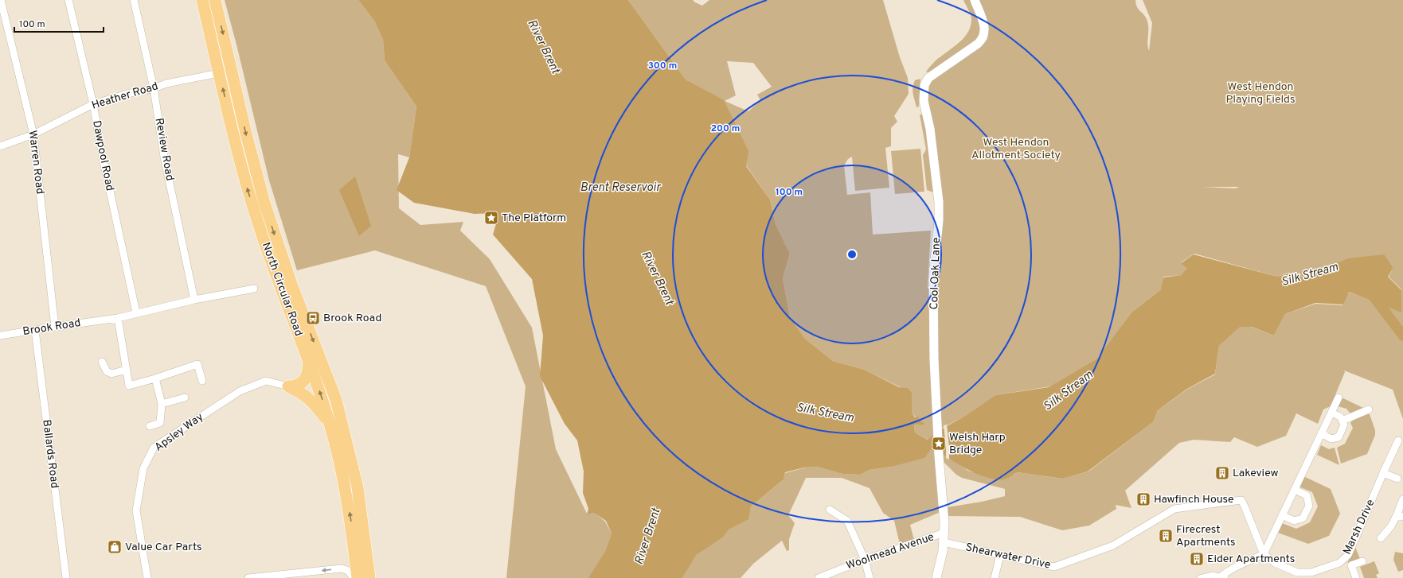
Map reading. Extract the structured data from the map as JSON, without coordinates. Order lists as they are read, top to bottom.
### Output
{
  "streets": {
    "highway": ["North Circular Road"],
    "street": [
      "Heather Road",
      "Review Road",
      "Dawpool Road",
      "Warren Road",
      "Cool Oak Lane",
      "Brook Road",
      "Apsley Way",
      "Ballards Road",
      "Marsh Drive",
      "Woolmead Avenue",
      "Shearwater Drive"
    ]
  },
  "crossings": [
    ["Heather Road", "Review Road"],
    ["Heather Road", "Dawpool Road"],
    ["Heather Road", "Warren Road"],
    ["Heather Road", "North Circular Road"],
    ["Review Road", "Brook Road"],
    ["Dawpool Road", "Brook Road"],
    ["Warren Road", "Brook Road"],
    ["Cool Oak Lane", "Woolmead Avenue"],
    ["Cool Oak Lane", "Shearwater Drive"],
    ["Brook Road", "Ballards Road"],
    ["Marsh Drive", "Shearwater Drive"]
  ],
  "water": ["River Brent", "Brent Reservoir", "Silk Stream"],
  "parks": ["West Hendon Playing Fields", "West Hendon Allotment Society"],
  "places": {
    "place": ["The Platform", "Welsh Harp Bridge"],
    "bus stop": ["Brook Road"],
    "building": [
      "Lakeview",
      "Hawfinch House",
      "Firecrest Apartments",
      "Eider Apartments"
    ],
    "shop": ["Value Car Parts"]
  },
  "scale_bar": "100 m",
  "rings": ["300 m", "200 m", "100 m"]
}
